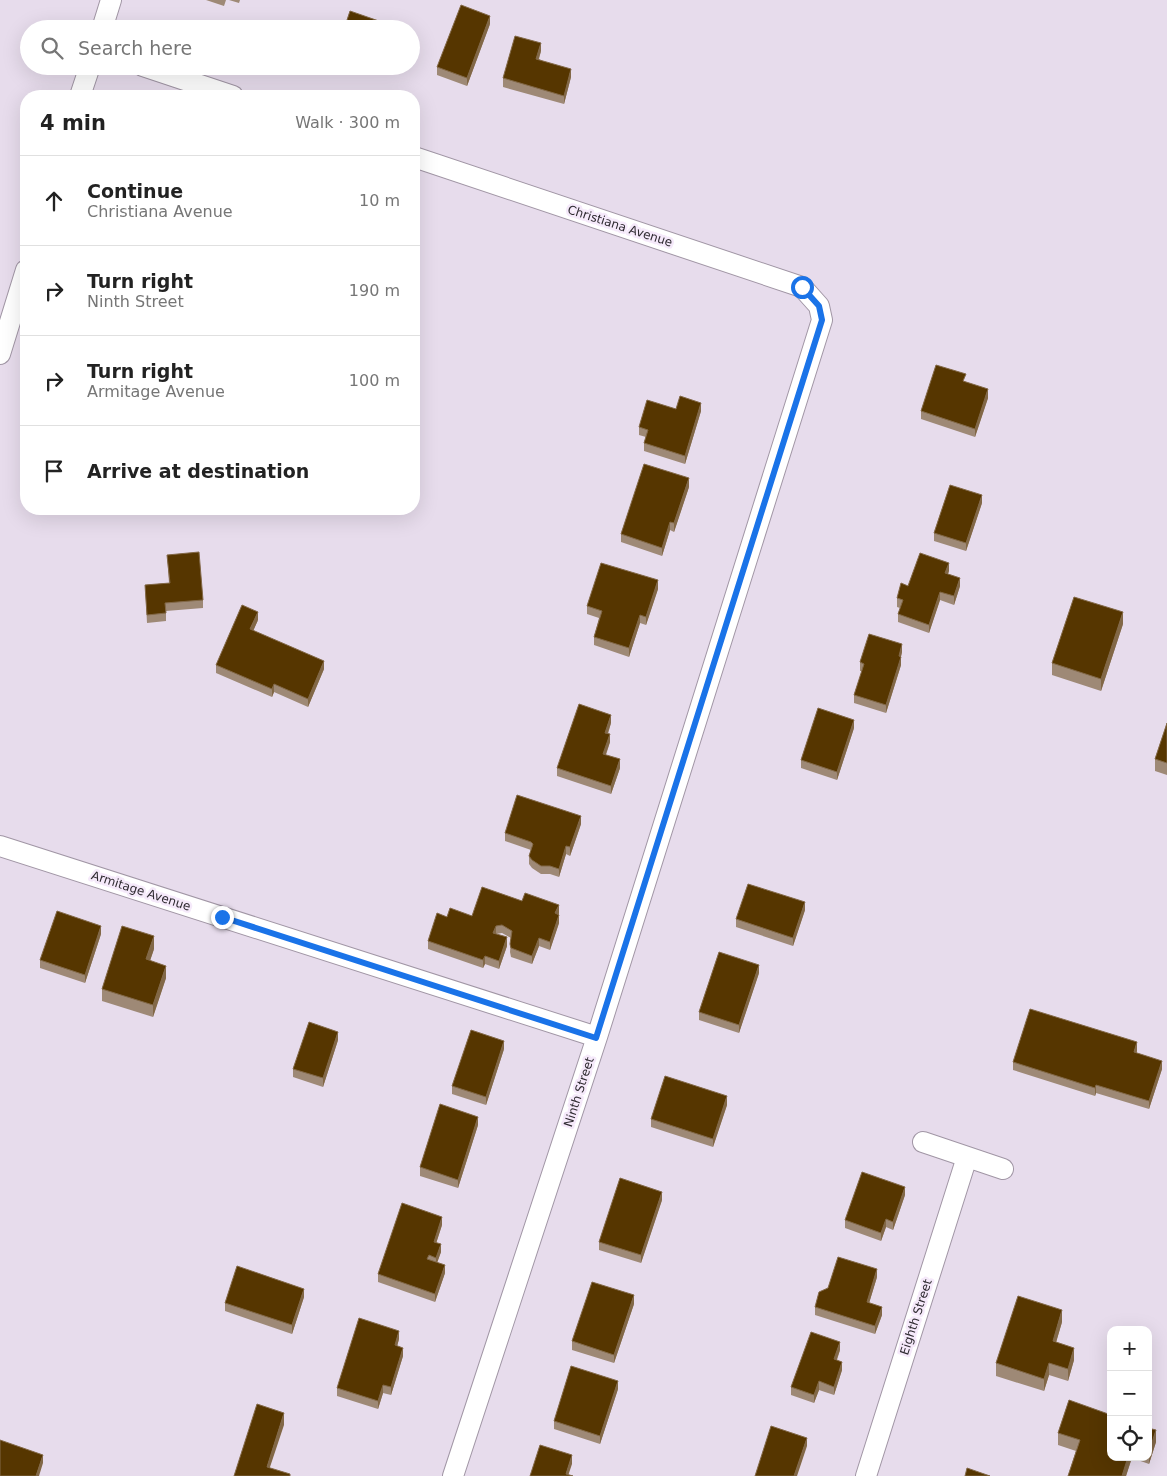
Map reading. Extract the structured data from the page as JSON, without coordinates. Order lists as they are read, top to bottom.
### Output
{
  "streets": {
    "street": [
      "Christiana Avenue",
      "Armitage Avenue",
      "Ninth Street",
      "Eighth Street"
    ]
  },
  "crossings": [
    ["Christiana Avenue", "Ninth Street"],
    ["Armitage Avenue", "Ninth Street"]
  ],
  "page": {
    "search": "Search here",
    "heading": ["4 min", "Walk · 300 m"],
    "list": [
      ["Continue", "Christiana Avenue", "10 m"],
      ["Turn right", "Ninth Street", "190 m"],
      ["Turn right", "Armitage Avenue", "100 m"],
      "Arrive at destination"
    ],
    "map_buttons": ["+", "−"]
  }
}
